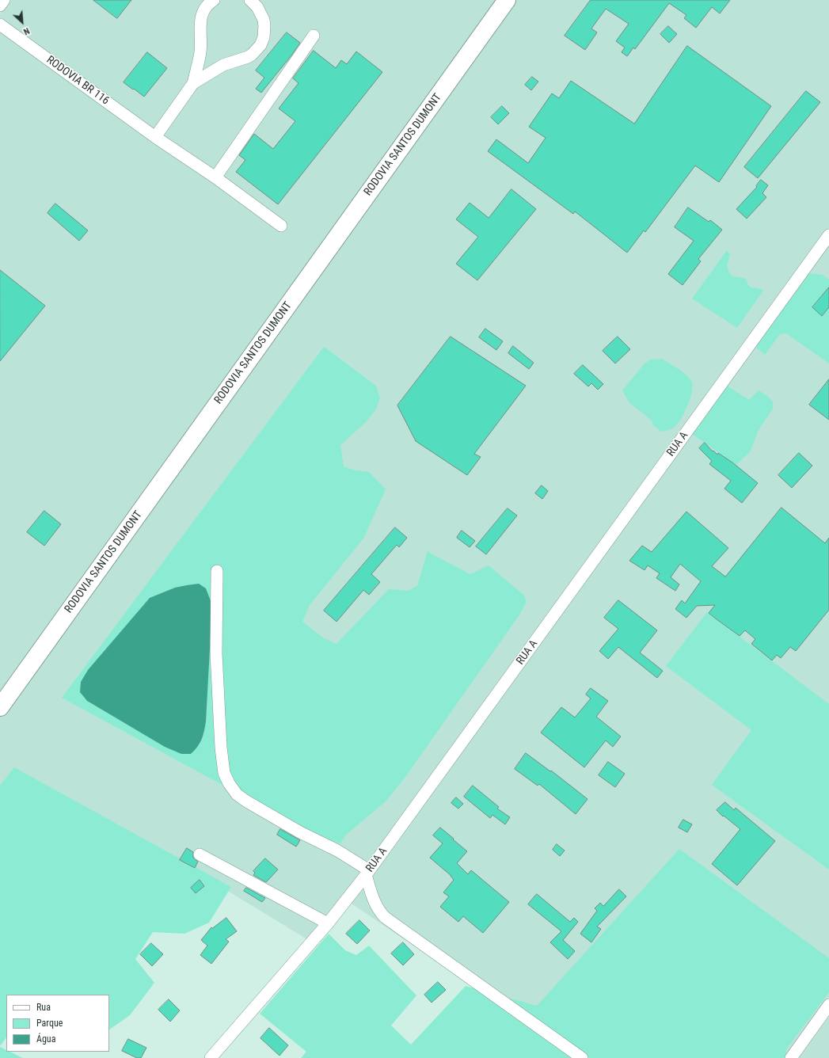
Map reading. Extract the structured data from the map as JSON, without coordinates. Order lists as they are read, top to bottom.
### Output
{
  "streets": {
    "highway": ["RODOVIA SANTOS DUMONT"],
    "street": ["RODOVIA BR 116", "RUA A"]
  },
  "legend": ["Rua", "Parque", "Água"],
  "north": "bottom right"
}
